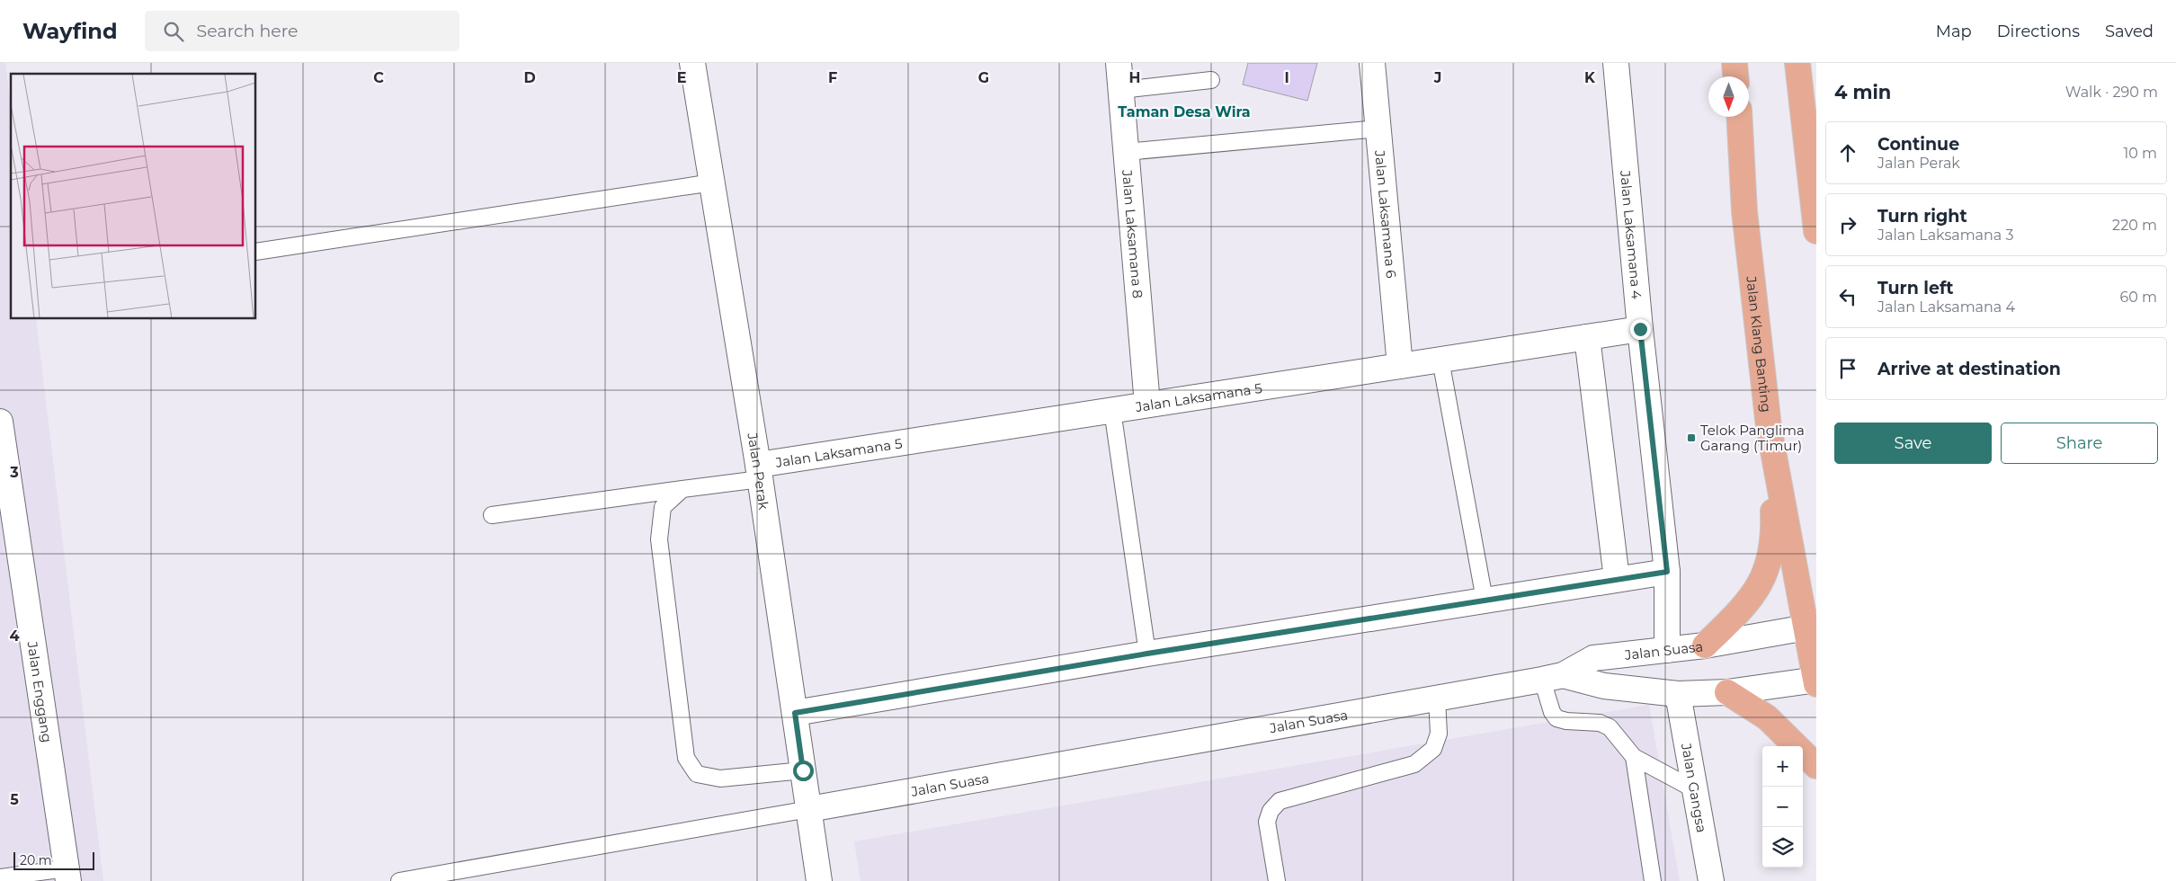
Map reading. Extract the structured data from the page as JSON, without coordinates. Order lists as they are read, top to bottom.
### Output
{
  "streets": {
    "highway": ["Jalan Klang Banting"],
    "street": [
      "Jalan Laksamana 6",
      "Jalan Laksamana 8",
      "Jalan Laksamana 4",
      "Jalan Laksamana 5",
      "Jalan Perak",
      "Jalan Suasa",
      "Jalan Enggang",
      "Jalan Gangsa"
    ]
  },
  "crossings": [
    ["Jalan Laksamana 6", "Jalan Laksamana 5"],
    ["Jalan Laksamana 8", "Jalan Laksamana 5"],
    ["Jalan Laksamana 4", "Jalan Laksamana 5"],
    ["Jalan Laksamana 4", "Jalan Suasa"],
    ["Jalan Klang Banting", "Jalan Suasa"],
    ["Jalan Laksamana 5", "Jalan Perak"],
    ["Jalan Perak", "Jalan Suasa"]
  ],
  "districts": ["Taman Desa Wira"],
  "places": {
    "transit": ["Telok Panglima Garang (Timur)"]
  },
  "scale_bar": "20 m",
  "north": "bottom",
  "page": {
    "header": "Wayfind",
    "search": "Search here",
    "nav": ["Map", "Directions", "Saved"],
    "heading": ["4 min", "Walk · 290 m"],
    "list": [
      ["Continue", "Jalan Perak", "10 m"],
      ["Turn right", "Jalan Laksamana 3", "220 m"],
      ["Turn left", "Jalan Laksamana 4", "60 m"],
      "Arrive at destination"
    ],
    "buttons": ["Save", "Share"],
    "map_buttons": ["+", "−"],
    "scale": "20 m"
  },
  "grid": {
    "columns": [
      "C",
      "D",
      "E",
      "F",
      "G",
      "H",
      "I",
      "J",
      "K"
    ],
    "rows": ["3", "4", "5"]
  }
}
